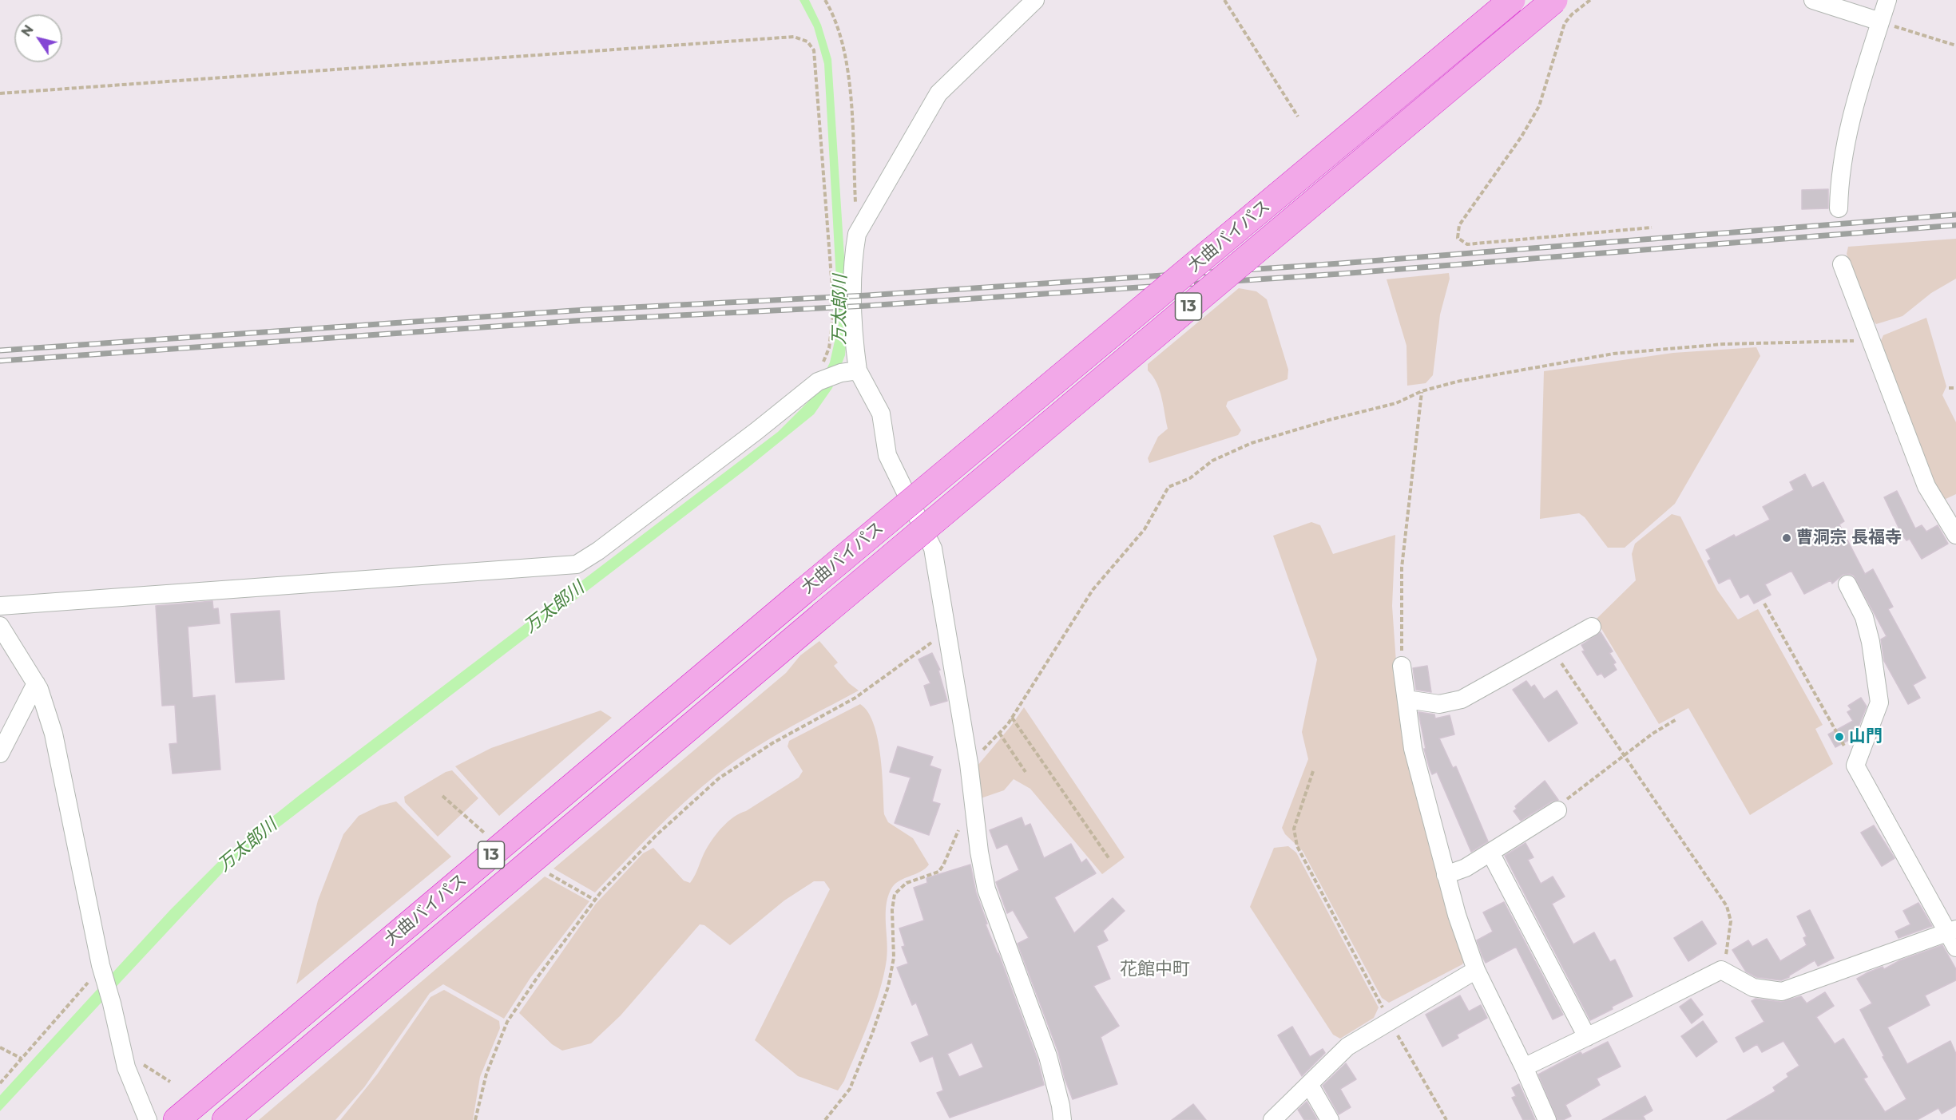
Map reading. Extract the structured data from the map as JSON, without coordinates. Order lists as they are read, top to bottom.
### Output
{
  "streets": {
    "highway": ["大曲バイパス", "13"]
  },
  "districts": ["花館中町"],
  "water": ["万太郎川"],
  "places": ["曹洞宗 長福寺", "山門"],
  "north": "top left"
}
